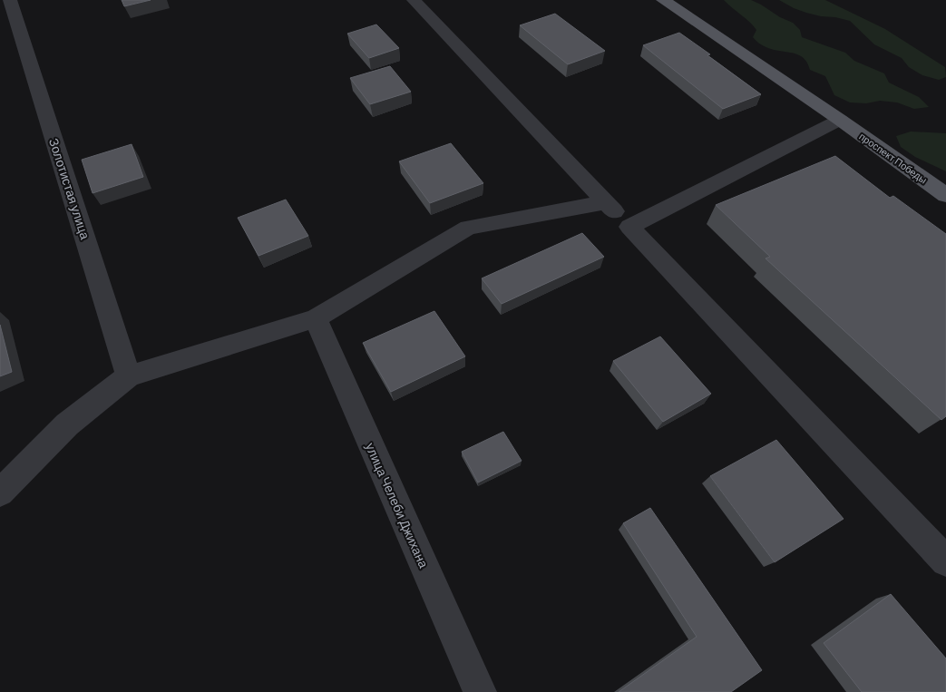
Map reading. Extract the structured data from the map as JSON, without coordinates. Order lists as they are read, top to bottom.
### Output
{
  "streets": {
    "main road": ["проспект Победы"],
    "street": ["Золотистая улица", "улица Челеби Джихана"]
  }
}
